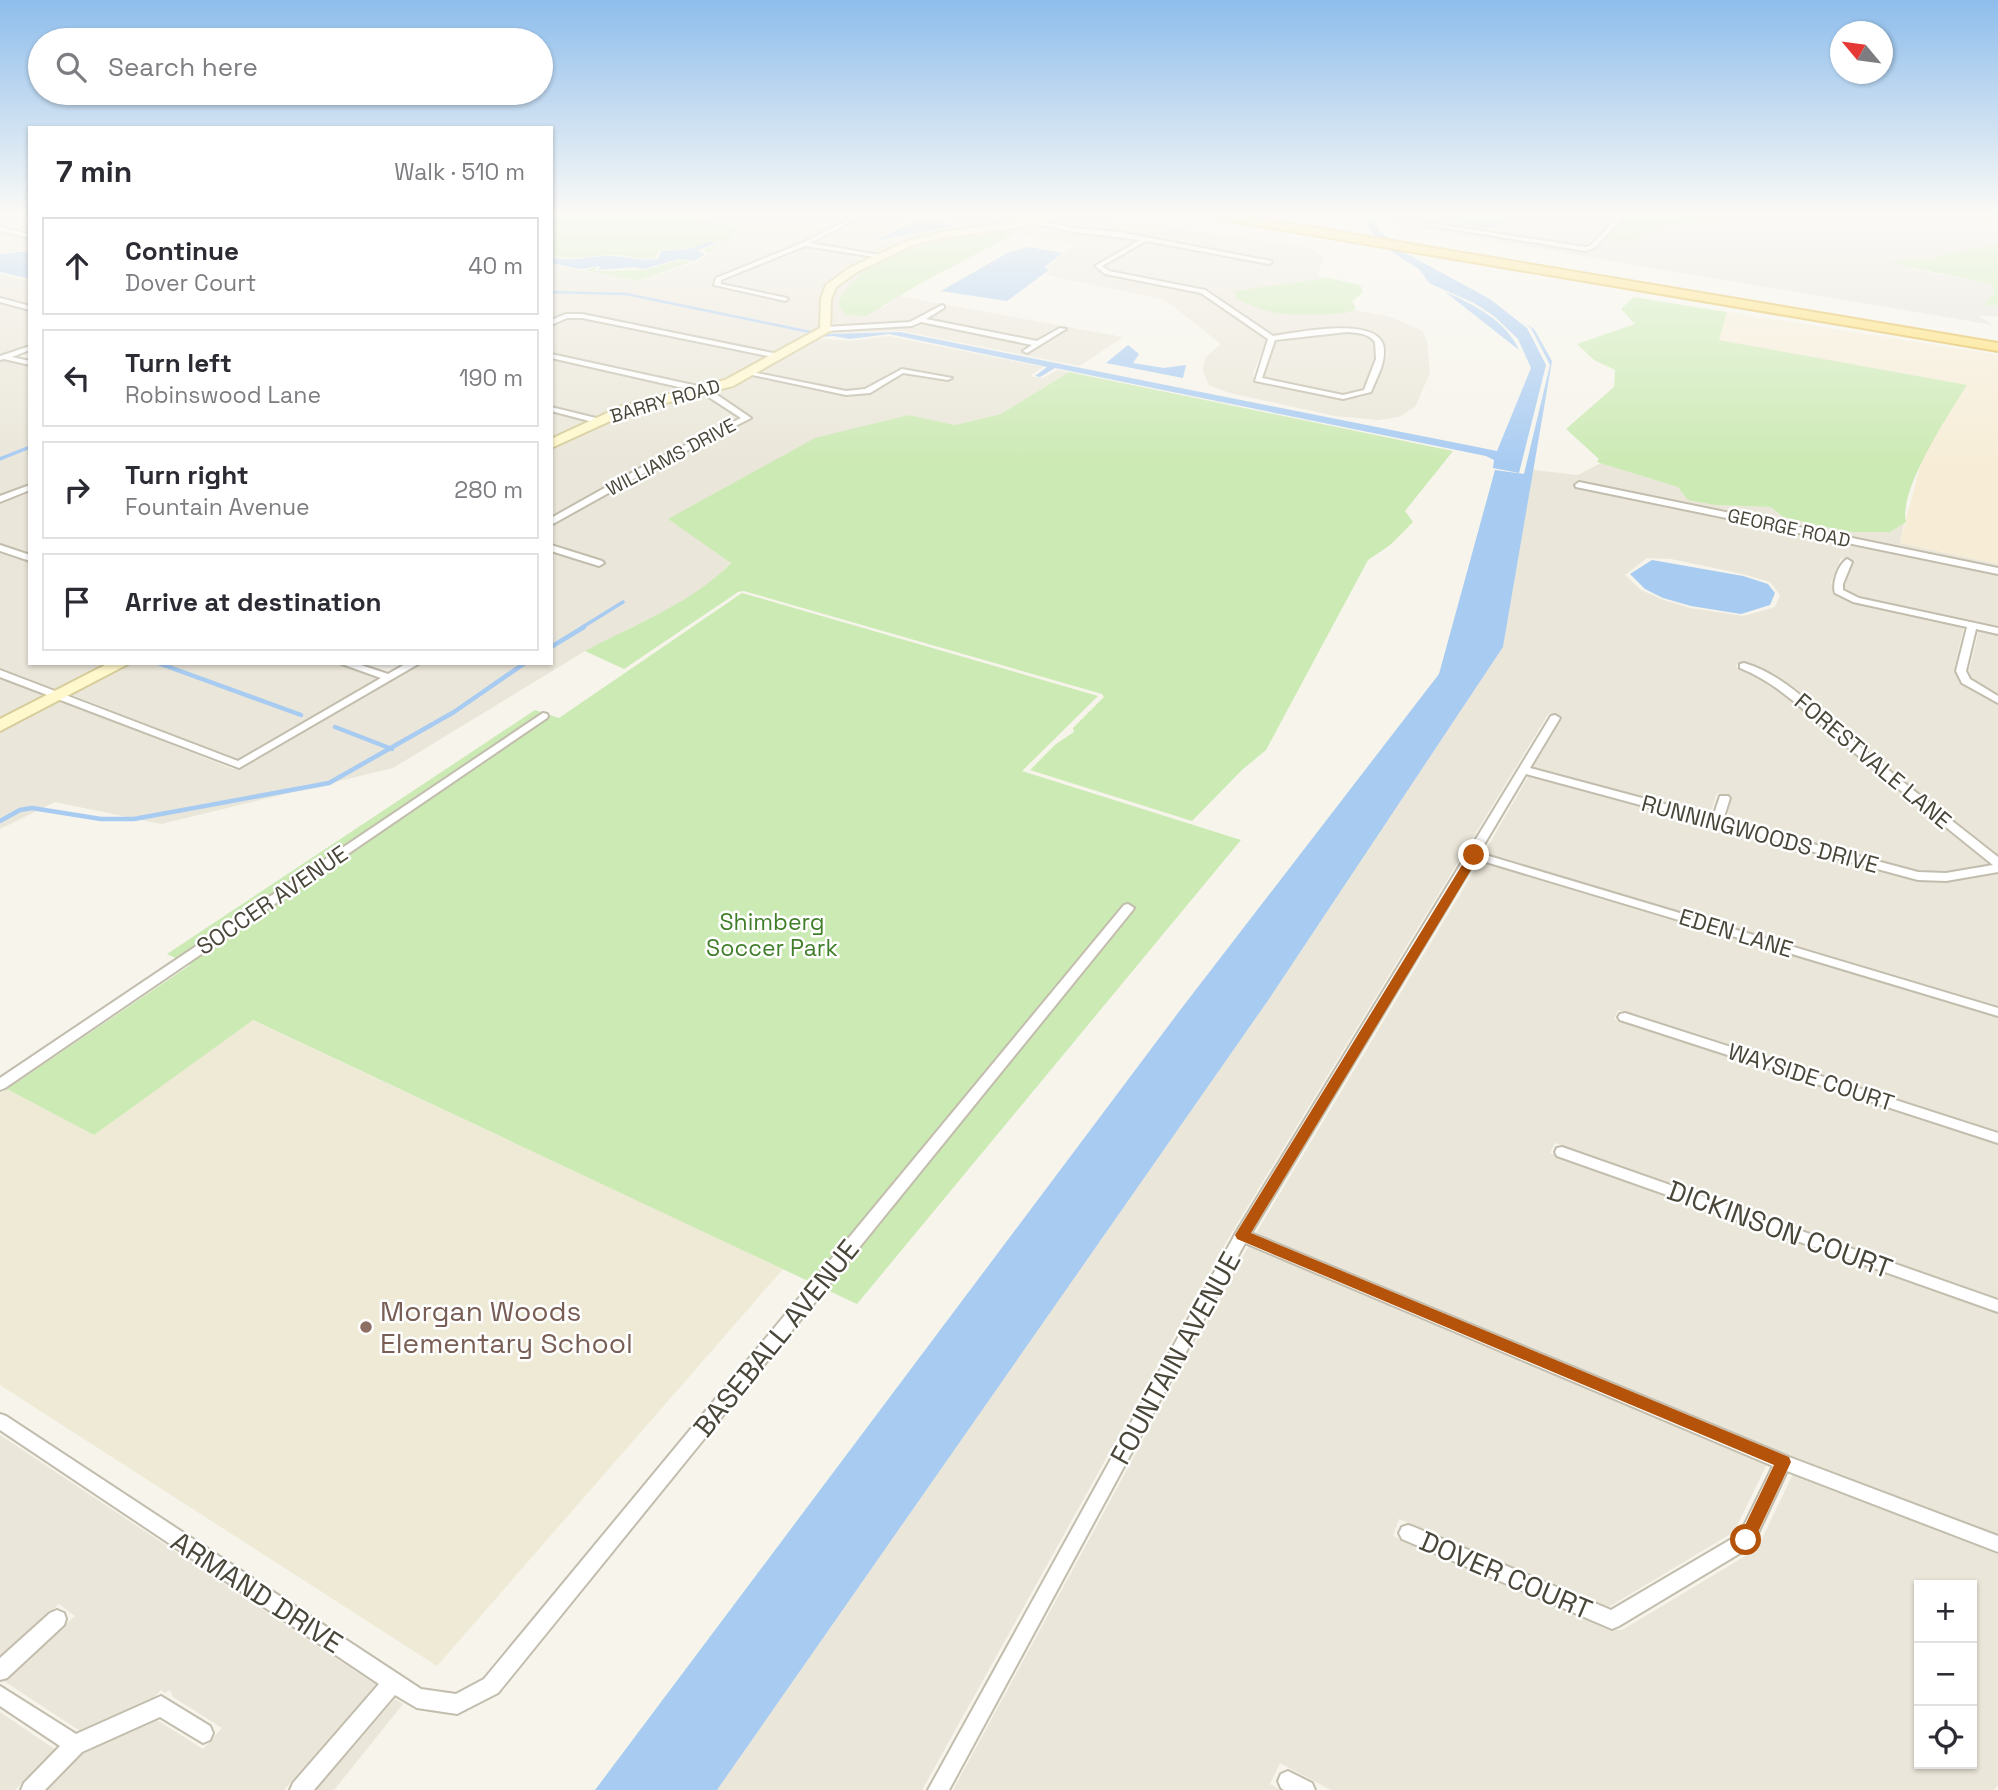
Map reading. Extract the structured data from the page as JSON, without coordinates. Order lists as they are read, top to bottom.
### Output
{
  "streets": {
    "street": [
      "BARRY ROAD",
      "WILLIAMS DRIVE",
      "GEORGE ROAD",
      "FORESTVALE LANE",
      "RUNNINGWOODS DRIVE",
      "SOCCER AVENUE",
      "EDEN LANE",
      "WAYSIDE COURT",
      "DICKINSON COURT",
      "BASEBALL AVENUE",
      "FOUNTAIN AVENUE",
      "DOVER COURT",
      "ARMAND DRIVE"
    ]
  },
  "crossings": [
    ["BARRY ROAD", "WILLIAMS DRIVE"],
    ["FORESTVALE LANE", "RUNNINGWOODS DRIVE"],
    ["RUNNINGWOODS DRIVE", "FOUNTAIN AVENUE"],
    ["EDEN LANE", "FOUNTAIN AVENUE"],
    ["BASEBALL AVENUE", "ARMAND DRIVE"]
  ],
  "parks": ["Shimberg Soccer Park"],
  "places": ["Morgan Woods Elementary School"],
  "north": "top left",
  "page": {
    "search": "Search here",
    "heading": ["7 min", "Walk · 510 m"],
    "list": [
      ["Continue", "Dover Court", "40 m"],
      ["Turn left", "Robinswood Lane", "190 m"],
      ["Turn right", "Fountain Avenue", "280 m"],
      "Arrive at destination"
    ],
    "map_buttons": ["+", "−"]
  }
}
